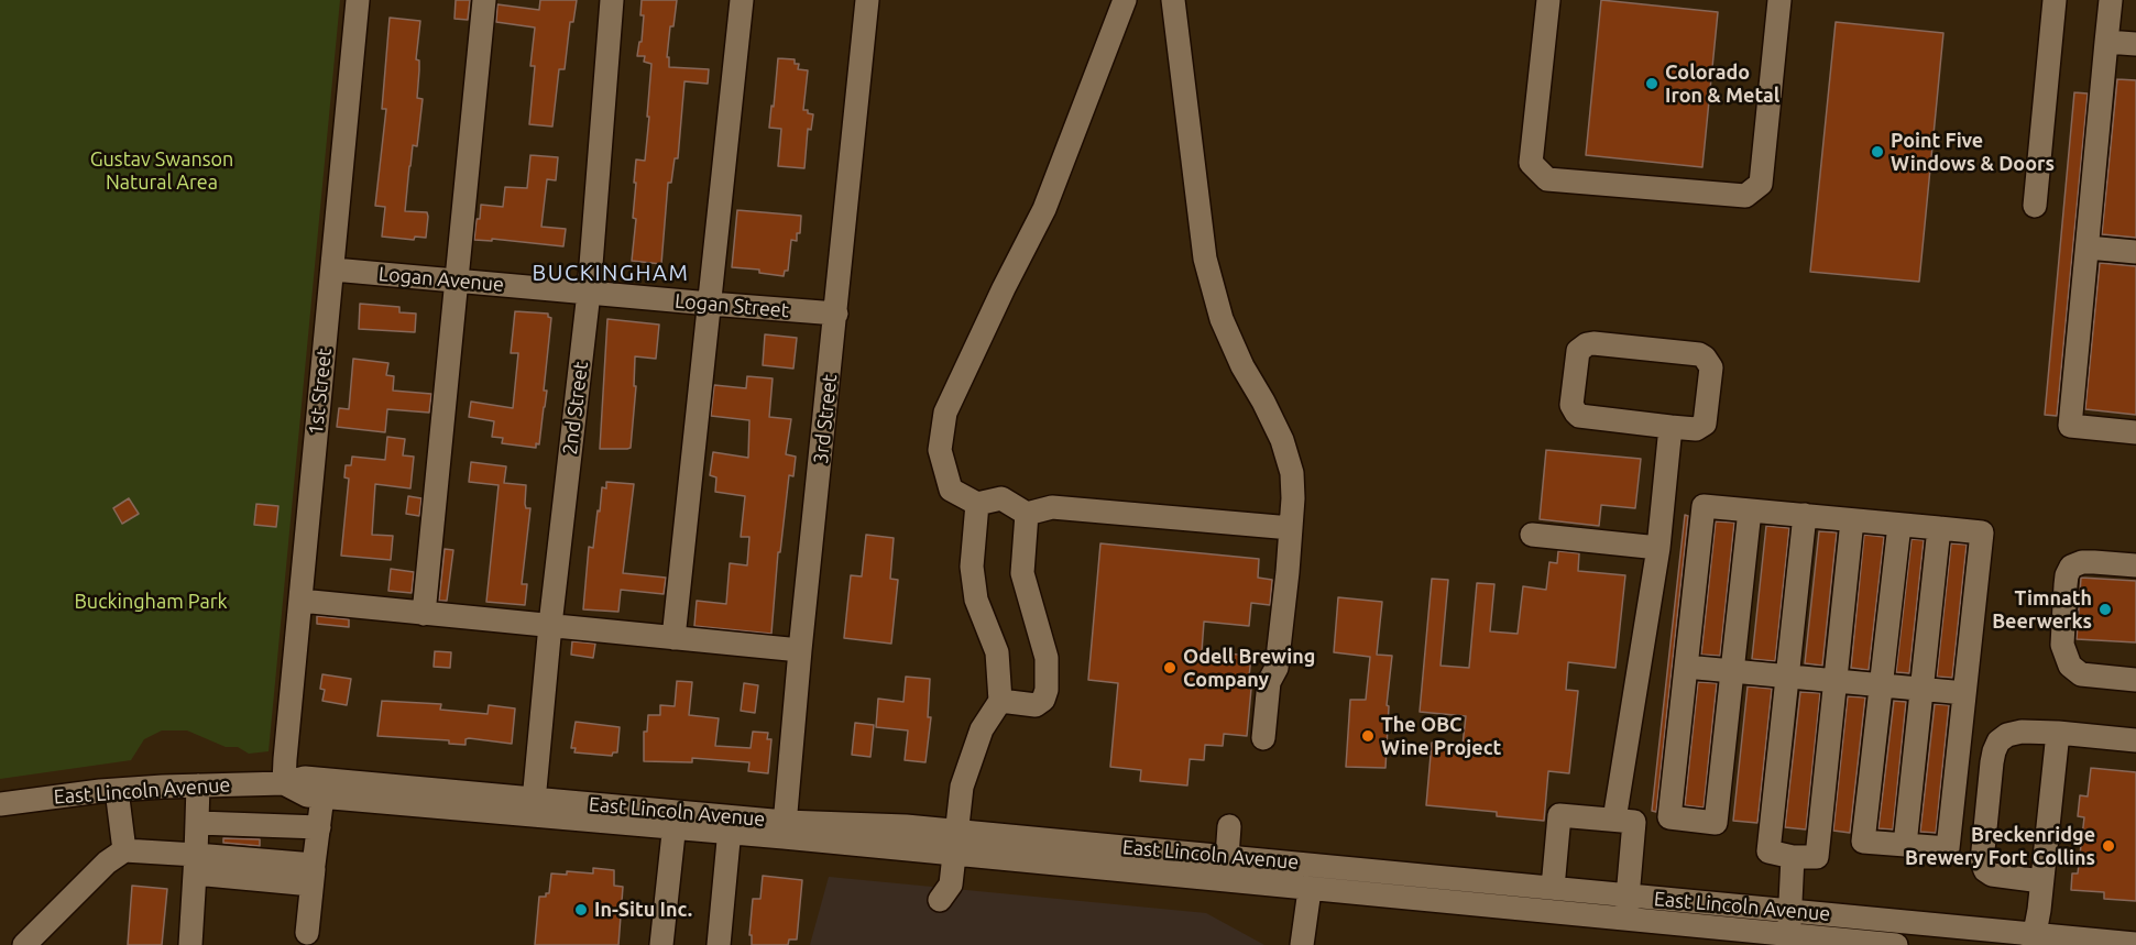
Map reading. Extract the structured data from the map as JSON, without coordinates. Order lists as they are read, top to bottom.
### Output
{
  "streets": {
    "street": [
      "Logan Avenue",
      "Logan Street",
      "1st Street",
      "2nd Street",
      "3rd Street",
      "East Lincoln Avenue"
    ]
  },
  "crossings": [
    ["Logan Avenue", "Logan Street"],
    ["Logan Avenue", "1st Street"],
    ["Logan Avenue", "2nd Street"],
    ["Logan Street", "2nd Street"],
    ["Logan Street", "3rd Street"],
    ["1st Street", "East Lincoln Avenue"],
    ["2nd Street", "East Lincoln Avenue"],
    ["3rd Street", "East Lincoln Avenue"]
  ],
  "districts": ["BUCKINGHAM"],
  "parks": ["Gustav Swanson Natural Area", "Buckingham Park"],
  "places": [
    "Colorado Iron & Metal",
    "Point Five Windows & Doors",
    "Timnath Beerwerks",
    "Odell Brewing Company",
    "The OBC Wine Project",
    "Breckenridge Brewery Fort Collins",
    "In-Situ Inc."
  ]
}
